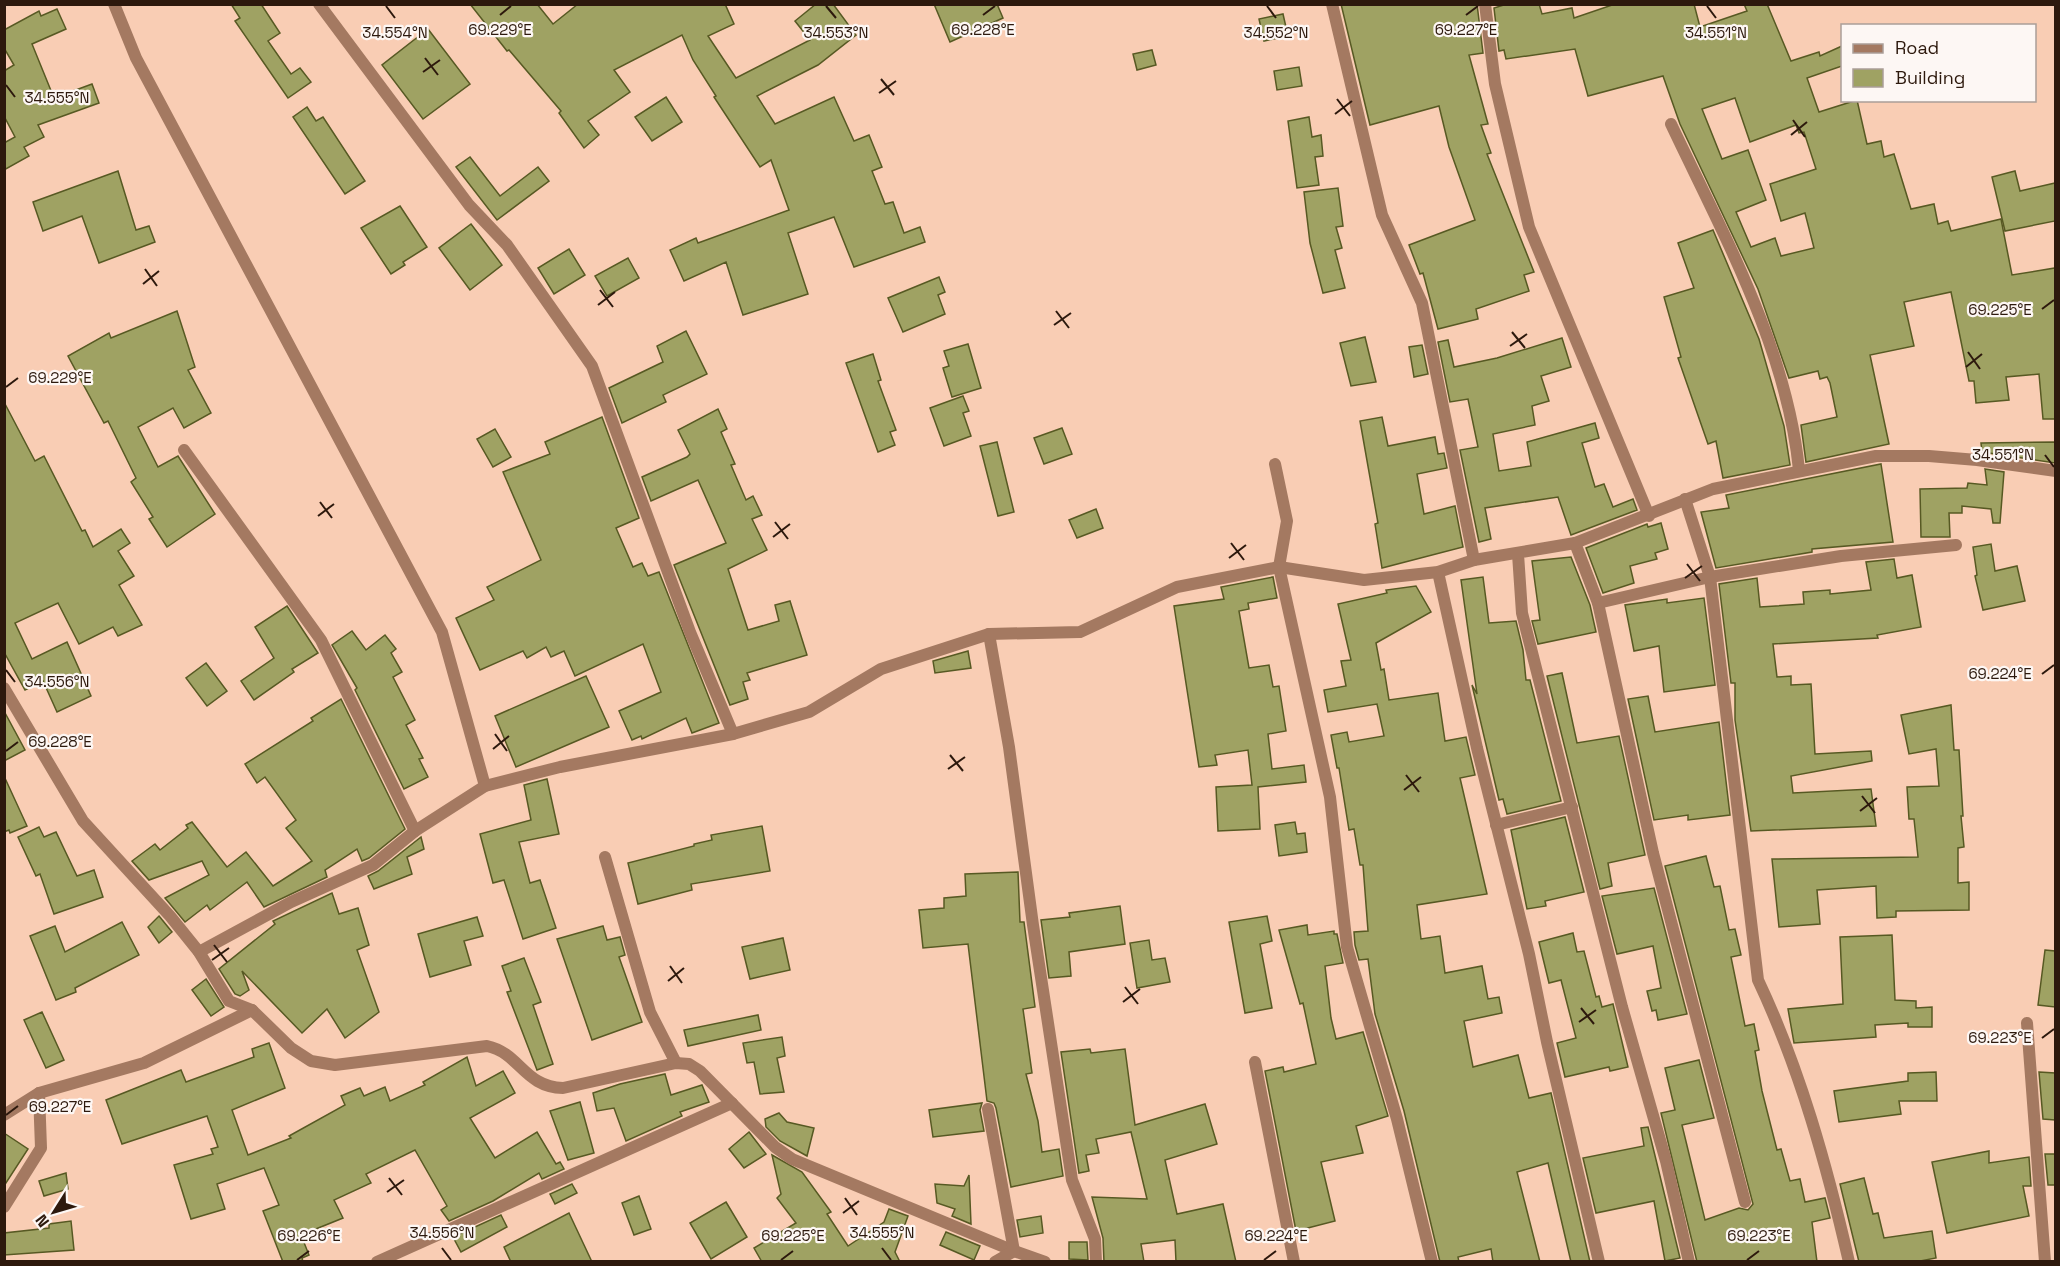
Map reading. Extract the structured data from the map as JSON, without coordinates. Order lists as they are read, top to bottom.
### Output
{
  "legend": ["Road", "Building"],
  "north": "bottom left",
  "coordinates": [
    "69.229°E",
    "69.228°E",
    "69.227°E",
    "34.554°N",
    "34.553°N",
    "34.552°N",
    "34.551°N",
    "34.555°N",
    "69.225°E",
    "69.224°E",
    "34.556°N",
    "69.223°E",
    "69.226°E"
  ]
}
